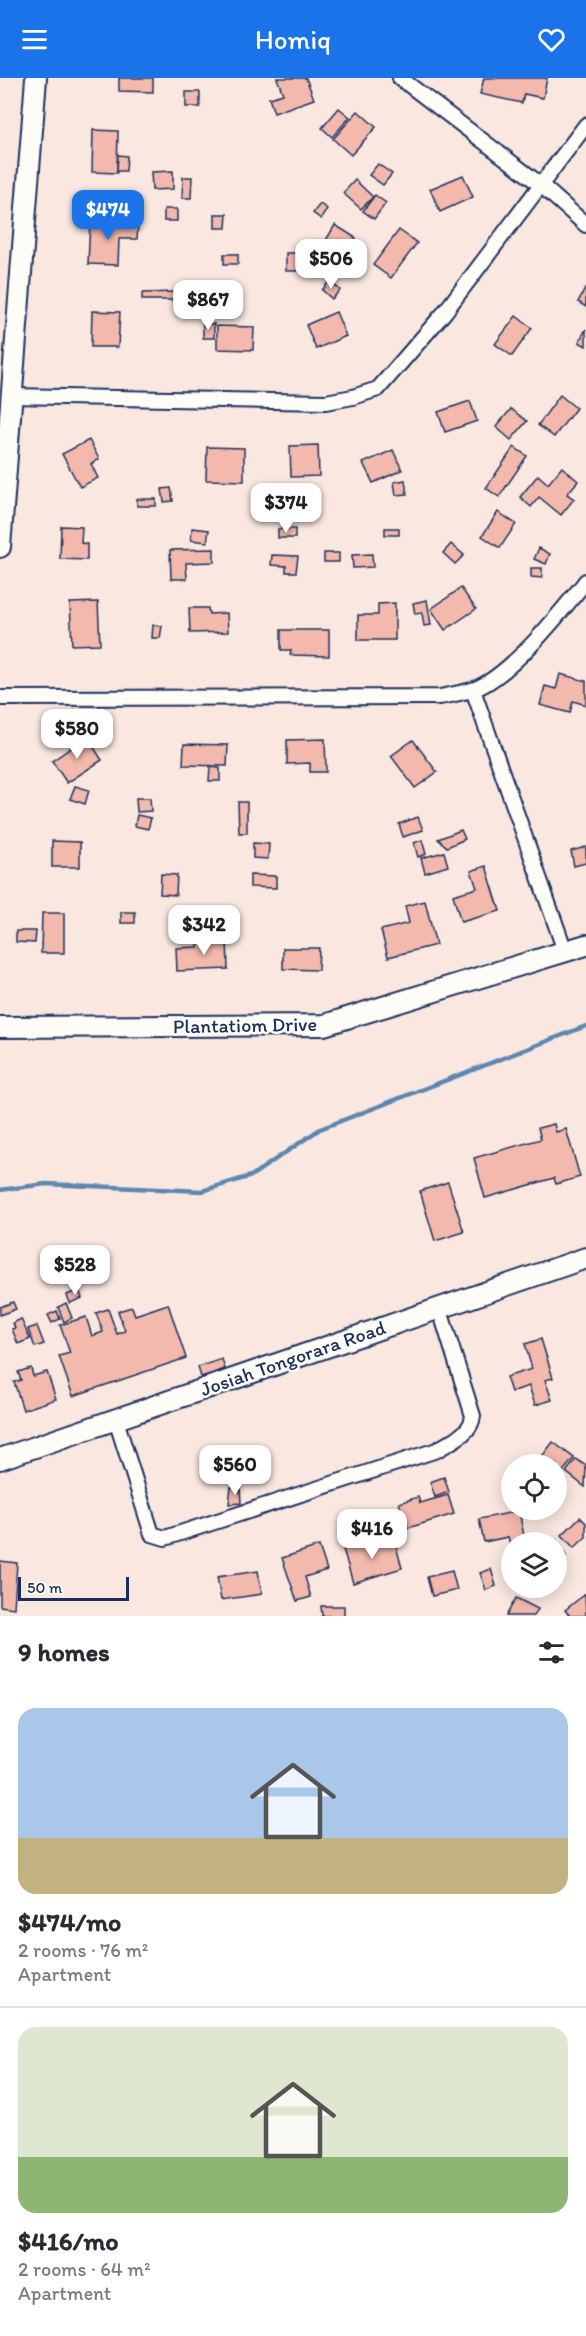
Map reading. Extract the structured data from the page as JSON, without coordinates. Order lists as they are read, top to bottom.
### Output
{
  "streets": {
    "street": ["Plantatiom Drive", "Josiah Tongorara Road"]
  },
  "scale_bar": "50 m",
  "page": {
    "header": "Homiq",
    "price": [
      "$474",
      "$506",
      "$867",
      "$374",
      "$580",
      "$342",
      "$528",
      "$560",
      "$416"
    ],
    "scale": "50 m",
    "heading": "9 homes",
    "list": [
      {
        "name": "$474/mo",
        "note": "2 rooms · 76 m² · Apartment"
      },
      {
        "name": "$416/mo",
        "note": "2 rooms · 64 m² · Apartment"
      }
    ]
  }
}
